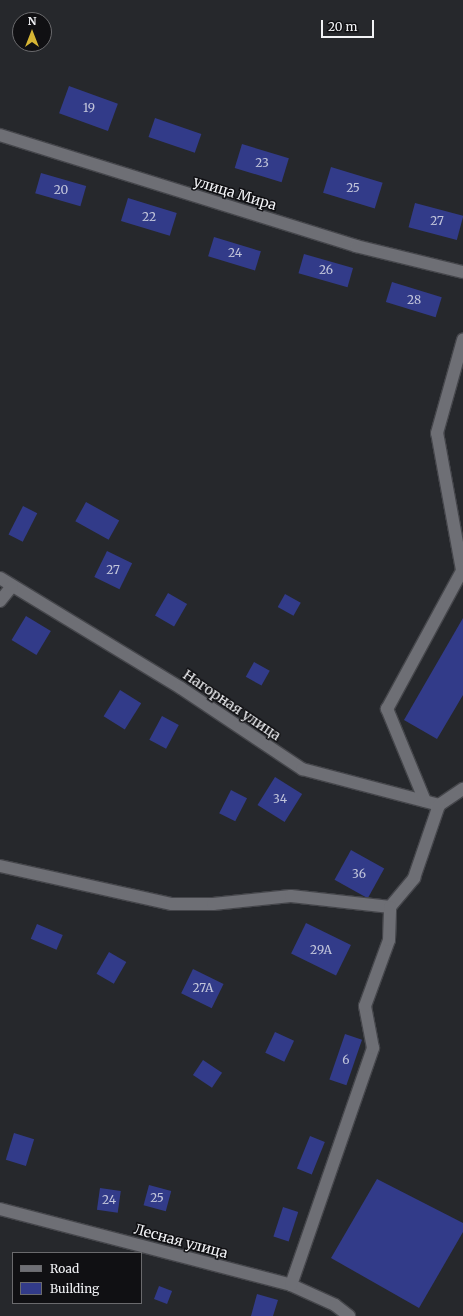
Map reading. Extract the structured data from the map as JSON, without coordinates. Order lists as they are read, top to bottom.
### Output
{
  "streets": {
    "street": ["улица Мира", "Нагорная улица", "Лесная улица"]
  },
  "house_numbers": [
    "19",
    "23",
    "25",
    "20",
    "22",
    "27",
    "24",
    "26",
    "28",
    "27",
    "34",
    "36",
    "29А",
    "27А",
    "6",
    "25",
    "24"
  ],
  "legend": ["Road", "Building"],
  "scale_bar": "20 m",
  "north": "top"
}
